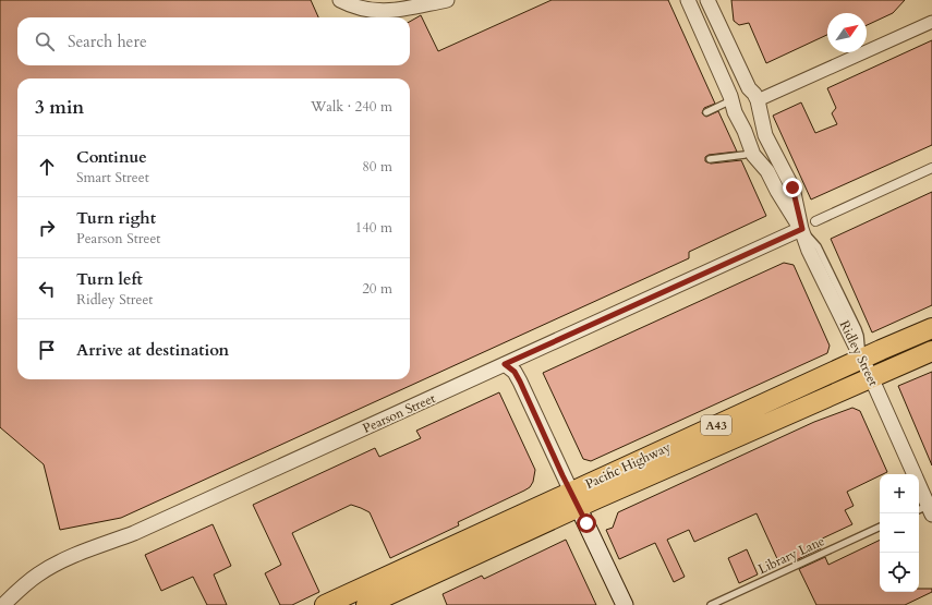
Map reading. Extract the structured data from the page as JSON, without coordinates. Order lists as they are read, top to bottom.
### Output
{
  "streets": {
    "highway": ["A43", "Pacific Highway"],
    "street": ["Ridley Street", "Pearson Street"],
    "lane": ["Library Lane"]
  },
  "crossings": [
    ["Ridley Street", "Pearson Street"],
    ["Ridley Street", "Pacific Highway"]
  ],
  "north": "top right",
  "page": {
    "search": "Search here",
    "heading": ["3 min", "Walk · 240 m"],
    "list": [
      ["Continue", "Smart Street", "80 m"],
      ["Turn right", "Pearson Street", "140 m"],
      ["Turn left", "Ridley Street", "20 m"],
      "Arrive at destination"
    ],
    "map_buttons": ["+", "−"]
  }
}
